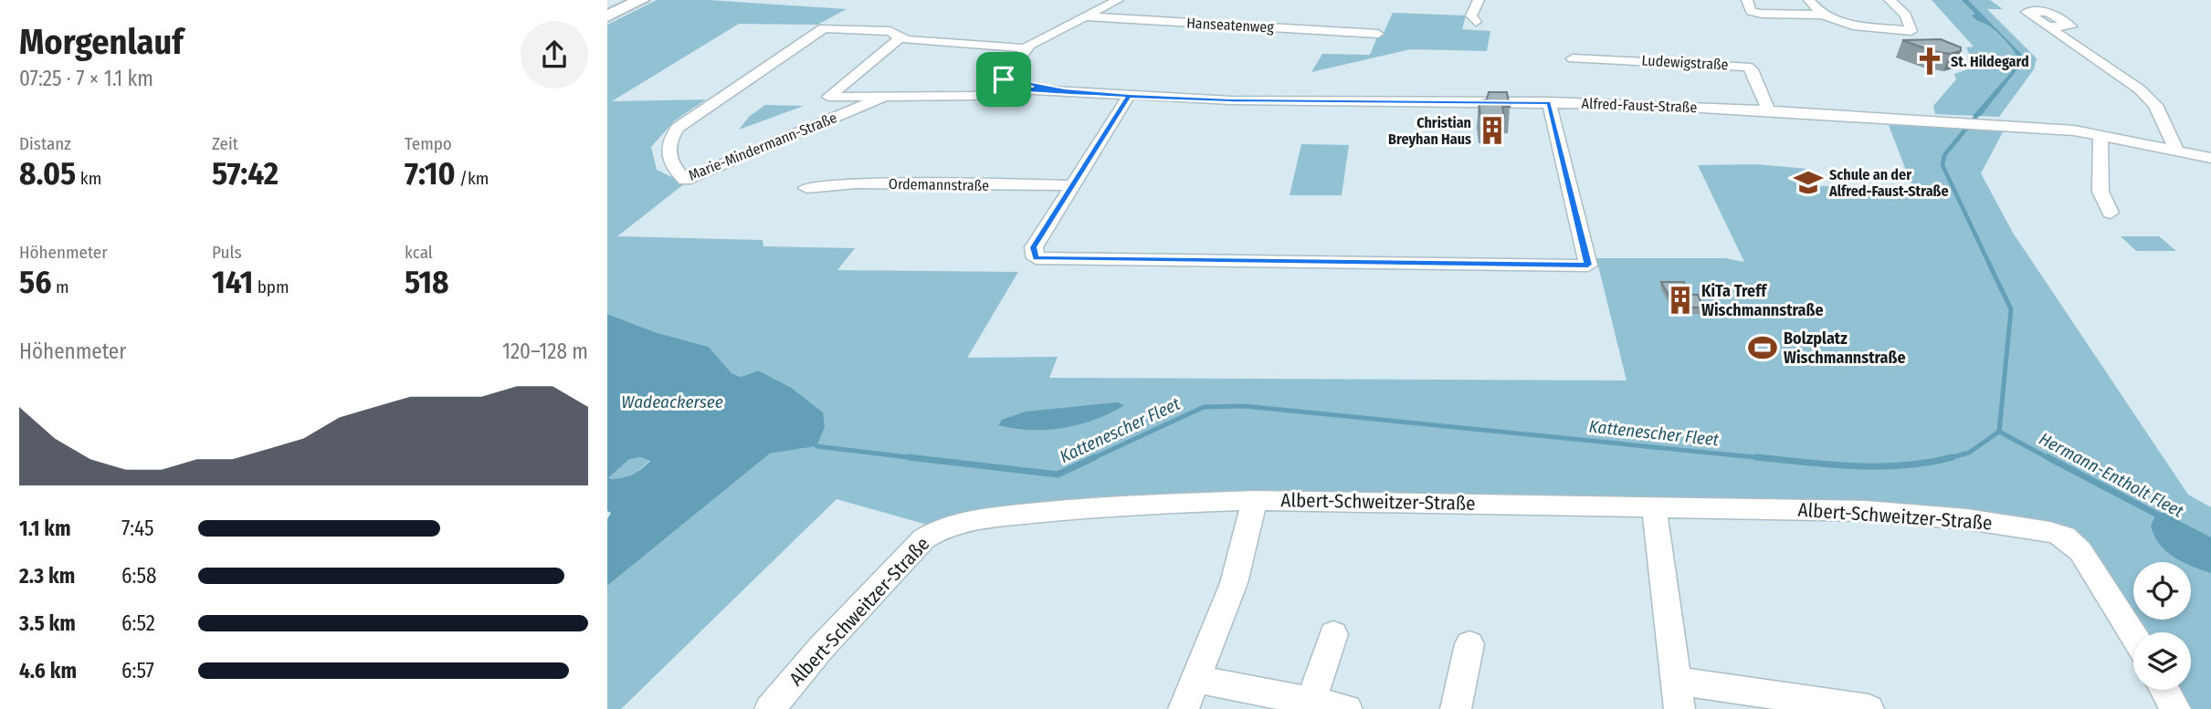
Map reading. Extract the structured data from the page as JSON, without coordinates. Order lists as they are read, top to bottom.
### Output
{
  "streets": {
    "street": [
      "Hanseatenweg",
      "Ludewigstraße",
      "Alfred-Faust-Straße",
      "Marie-Mindermann-Straße",
      "Ordemannstraße",
      "Albert-Schweitzer-Straße"
    ]
  },
  "crossings": [
    ["Ludewigstraße", "Alfred-Faust-Straße"],
    ["Alfred-Faust-Straße", "Marie-Mindermann-Straße"]
  ],
  "water": ["Wadeackersee", "Kattenescher Fleet", "Hermann-Entholt Fleet"],
  "places": {
    "church": ["St. Hildegard"],
    "building": ["Christian Breyhan Haus", "KiTa Treff Wischmannstraße"],
    "school or university": ["Schule an der Alfred-Faust-Straße"],
    "sports": ["Bolzplatz Wischmannstraße"]
  },
  "page": {
    "heading": ["Morgenlauf", "07:25 · 7 × 1.1 km"],
    "stats": [
      ["Distanz", "8.05 km"],
      ["Zeit", "57:42"],
      ["Tempo", "7:10 /km"],
      ["Höhenmeter", "56 m"],
      ["Puls", "141 bpm"],
      ["kcal", "518"]
    ],
    "chart": ["Höhenmeter", "120–128 m"],
    "list": [
      {
        "name": "1.1 km",
        "note": "7:45"
      },
      {
        "name": "2.3 km",
        "note": "6:58"
      },
      {
        "name": "3.5 km",
        "note": "6:52"
      },
      {
        "name": "4.6 km",
        "note": "6:57"
      }
    ]
  }
}
